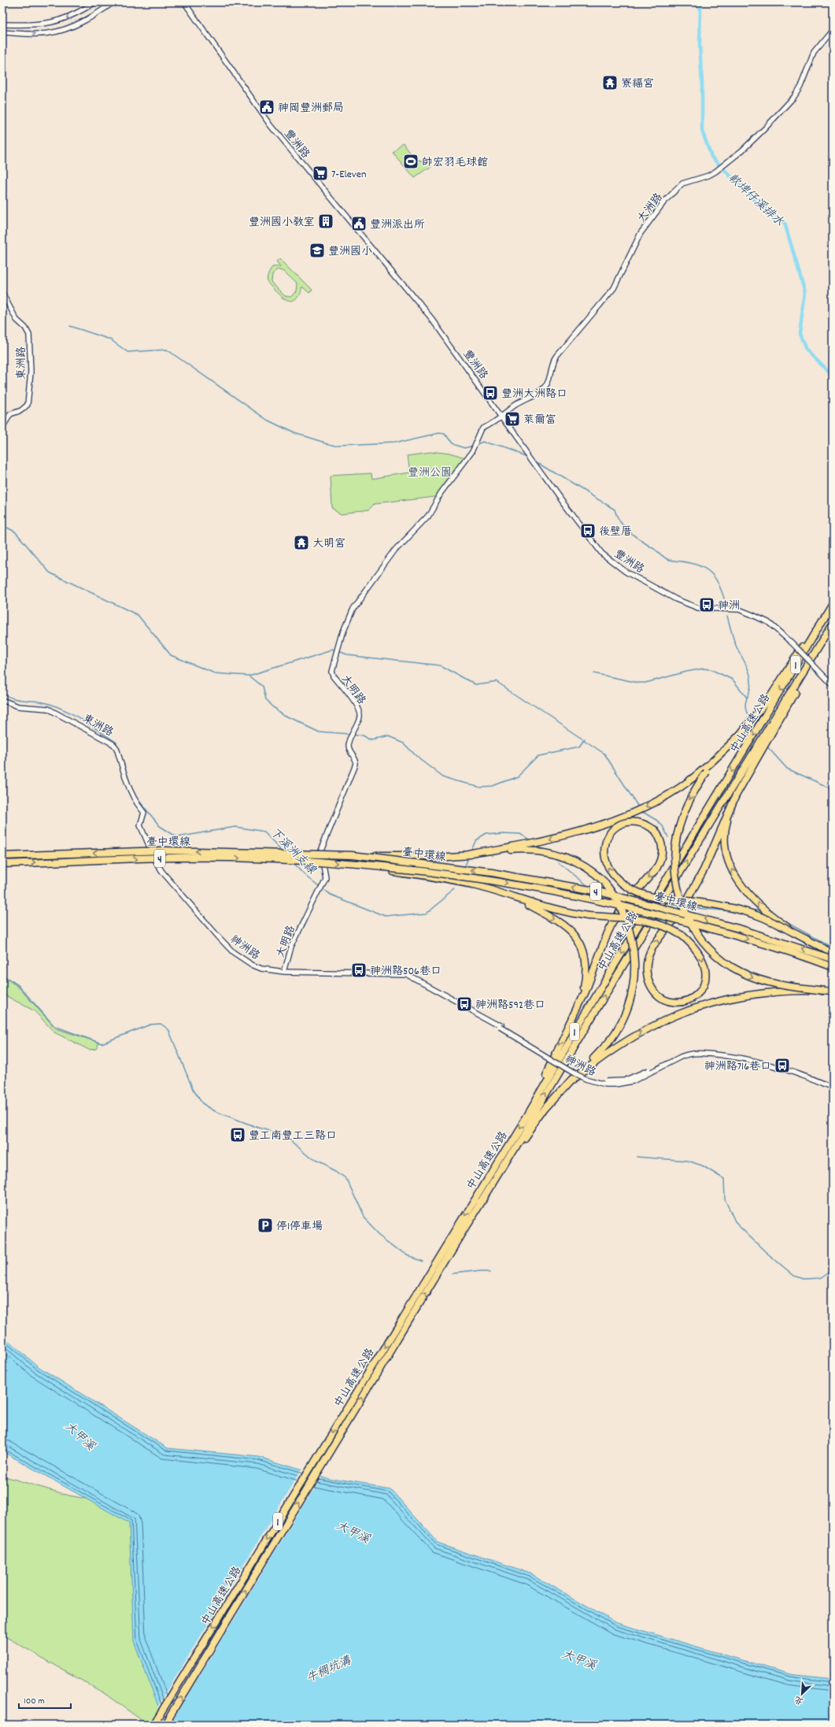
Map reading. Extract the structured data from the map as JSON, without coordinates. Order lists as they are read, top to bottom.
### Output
{
  "streets": {
    "highway": [
      "1",
      "中山高速公路",
      "臺中環線",
      "4"
    ],
    "street": [
      "豐洲路",
      "大洲路",
      "東洲路",
      "大明路",
      "神洲路"
    ]
  },
  "crossings": [
    ["豐洲路", "大洲路"],
    ["豐洲路", "大明路"],
    ["大洲路", "大明路"],
    ["東洲路", "神洲路"],
    ["大明路", "神洲路"]
  ],
  "water": [
    "軟埤仔溪排水",
    "下溪洲支線",
    "大甲溪",
    "牛稠坑溝"
  ],
  "parks": ["豐洲公園"],
  "places": {
    "temple": ["寮福宮", "大明宮"],
    "public building": ["神岡豐洲郵局", "豐洲派出所"],
    "sports": ["帥宏羽毛球館"],
    "supermarket": ["7-Eleven", "萊爾富"],
    "building": ["豐洲國小教室"],
    "school or university": ["豐洲國小"],
    "bus stop": [
      "豐洲大洲路口",
      "後壁厝",
      "神洲",
      "神洲路506巷口",
      "神洲路592巷口",
      "神洲路716巷口",
      "豐工南豐工三路口"
    ],
    "parking": ["停1停車場"]
  },
  "scale_bar": "100 m",
  "north": "bottom left"
}
